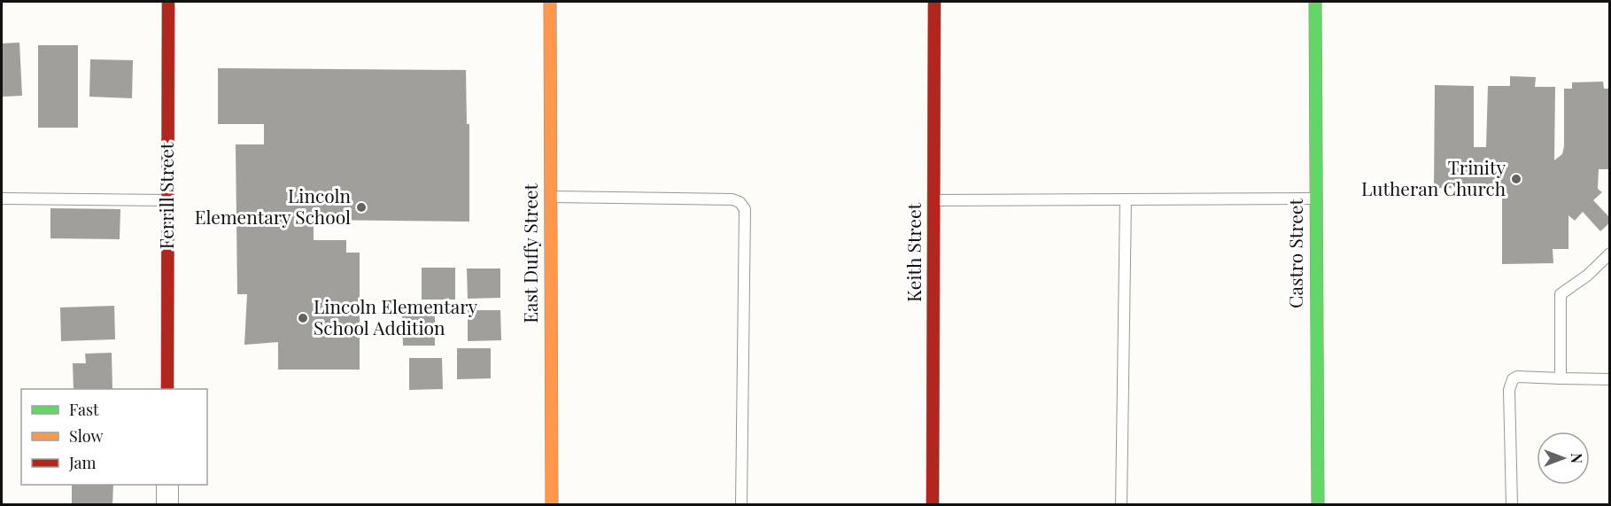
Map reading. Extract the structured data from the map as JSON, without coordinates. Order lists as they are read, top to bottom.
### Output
{
  "streets": {
    "street": [
      "Ferrill Street",
      "Keith Street",
      "East Duffy Street",
      "Castro Street"
    ]
  },
  "places": ["Trinity Lutheran Church", "Lincoln Elementary School", "Lincoln Elementary School Addition"],
  "legend": ["Fast", "Slow", "Jam"],
  "north": "right"
}
